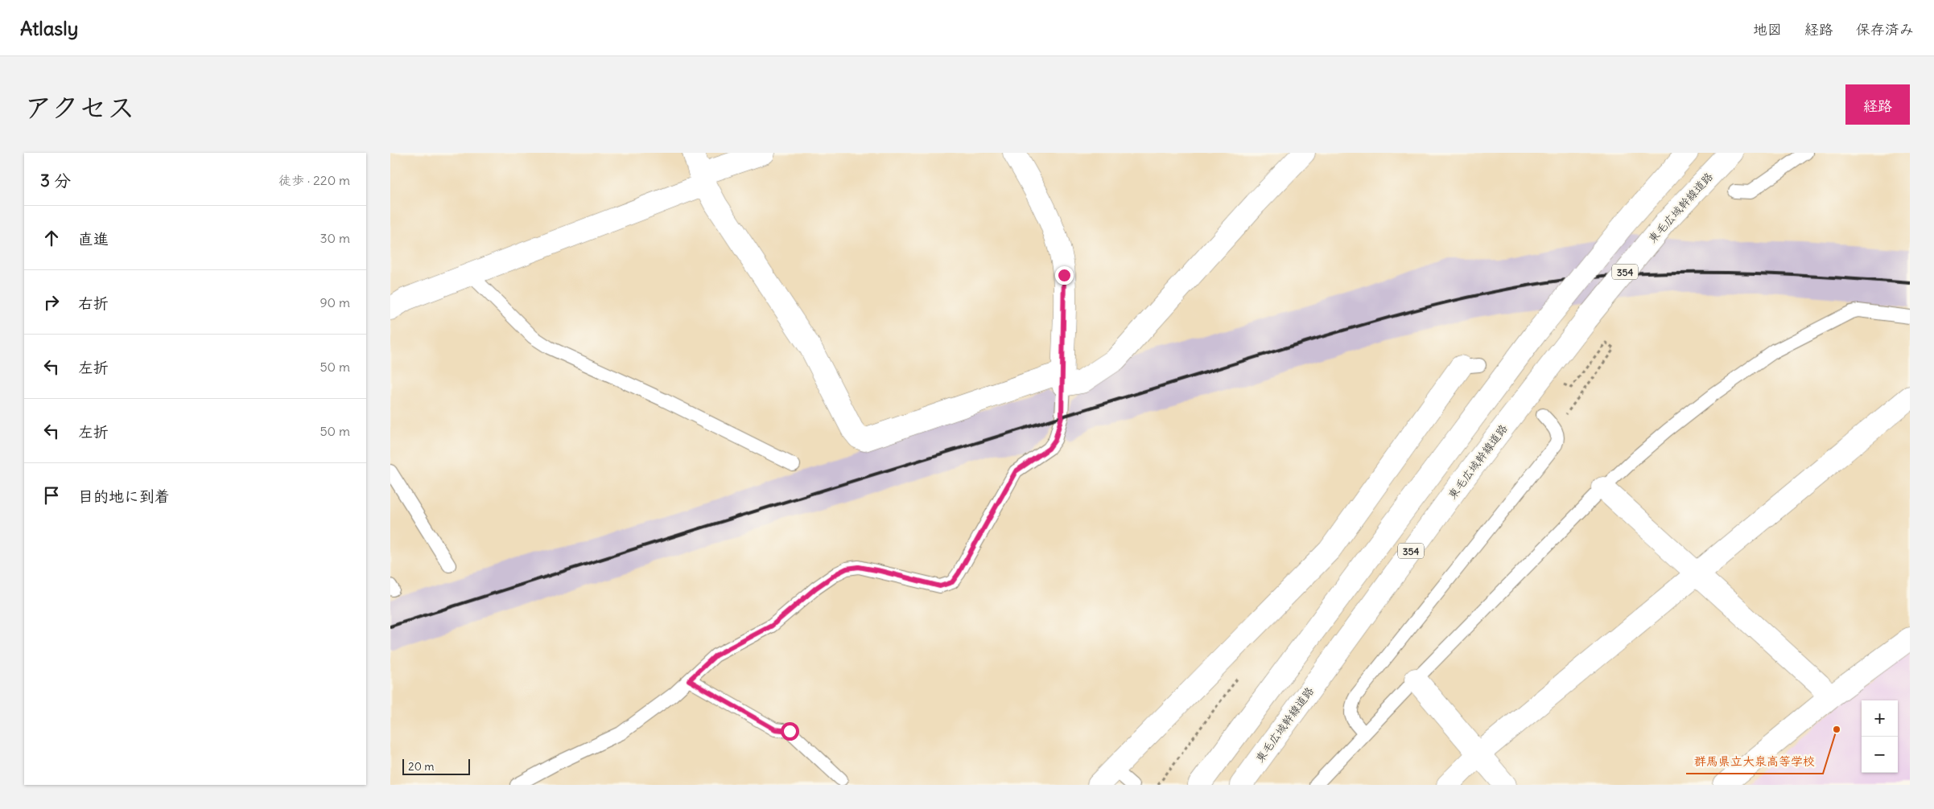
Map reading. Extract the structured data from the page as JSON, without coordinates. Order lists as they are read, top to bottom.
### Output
{
  "streets": {
    "main road": ["東毛広域幹線道路", "354"]
  },
  "places": ["群馬県立大泉高等学校"],
  "scale_bar": "20 m",
  "page": {
    "header": "Atlasly",
    "nav": ["地図", "経路", "保存済み"],
    "title": "アクセス",
    "buttons": "経路",
    "heading": ["3 分", "徒歩 · 220 m"],
    "list": [
      ["直進", "30 m"],
      ["右折", "90 m"],
      ["左折", "50 m"],
      ["左折", "50 m"],
      "目的地に到着"
    ],
    "map_buttons": ["+", "−"],
    "scale": "20 m"
  }
}
